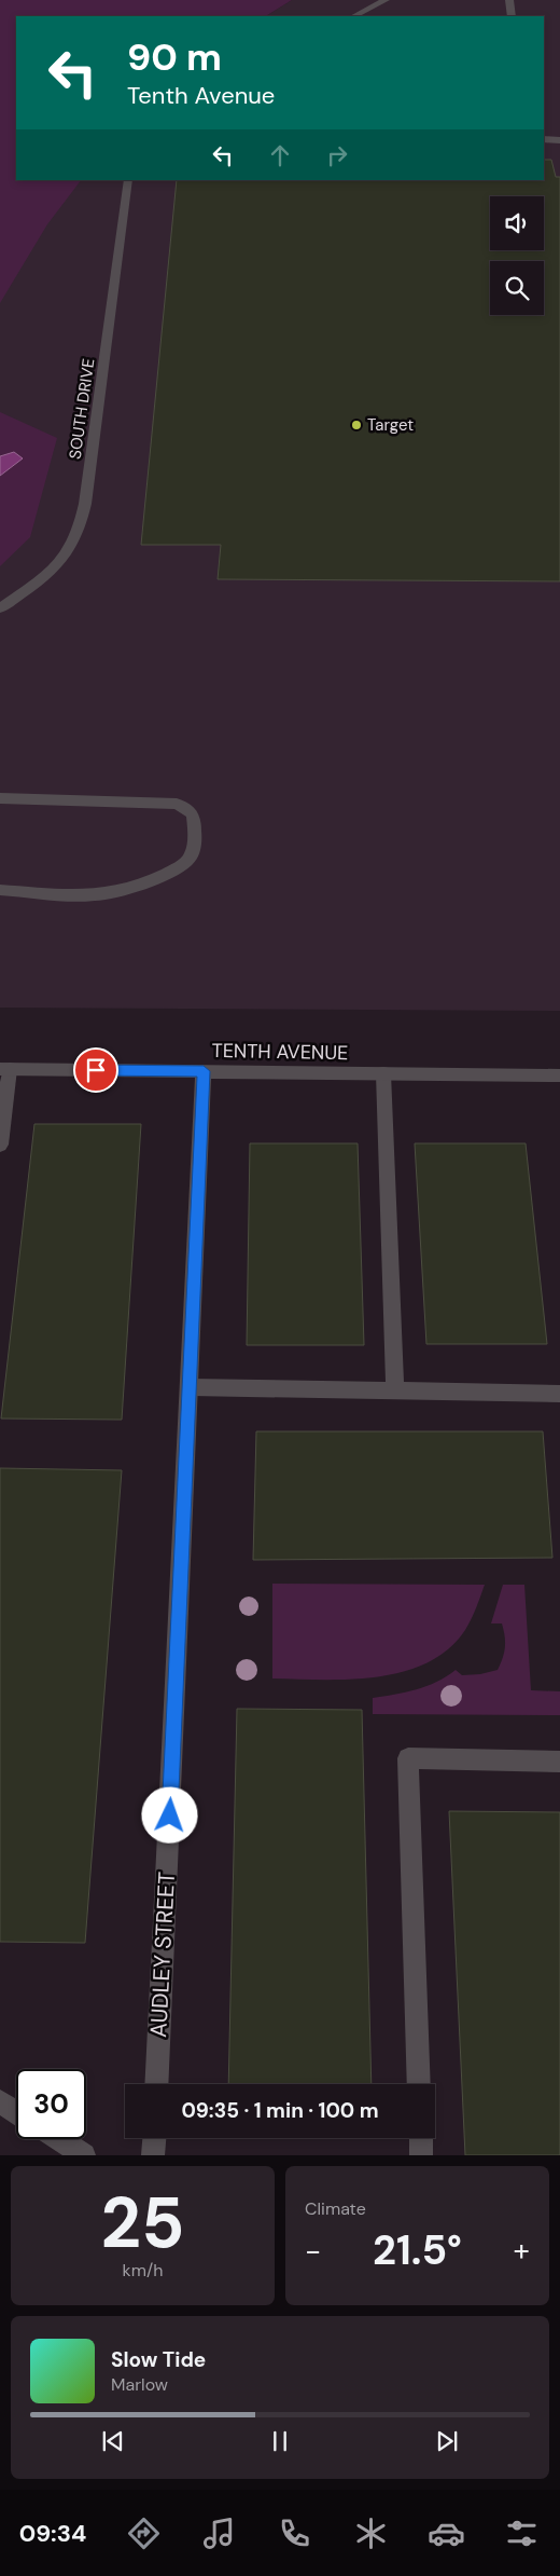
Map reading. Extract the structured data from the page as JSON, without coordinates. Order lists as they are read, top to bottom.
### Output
{
  "streets": {
    "street": ["SOUTH DRIVE", "TENTH AVENUE", "AUDLEY STREET"]
  },
  "crossings": [
    ["TENTH AVENUE", "AUDLEY STREET"]
  ],
  "places": ["Target"],
  "page": {
    "turn": ["90 m", "Tenth Avenue"],
    "limit": "30",
    "trip": "09:35 · 1 min · 100 m",
    "tile": [
      ["25", "km/h"],
      "Climate"
    ],
    "heat": ["−", "21.5°", "+"],
    "song": ["Slow Tide", "Marlow"],
    "tabs": "09:34"
  }
}
